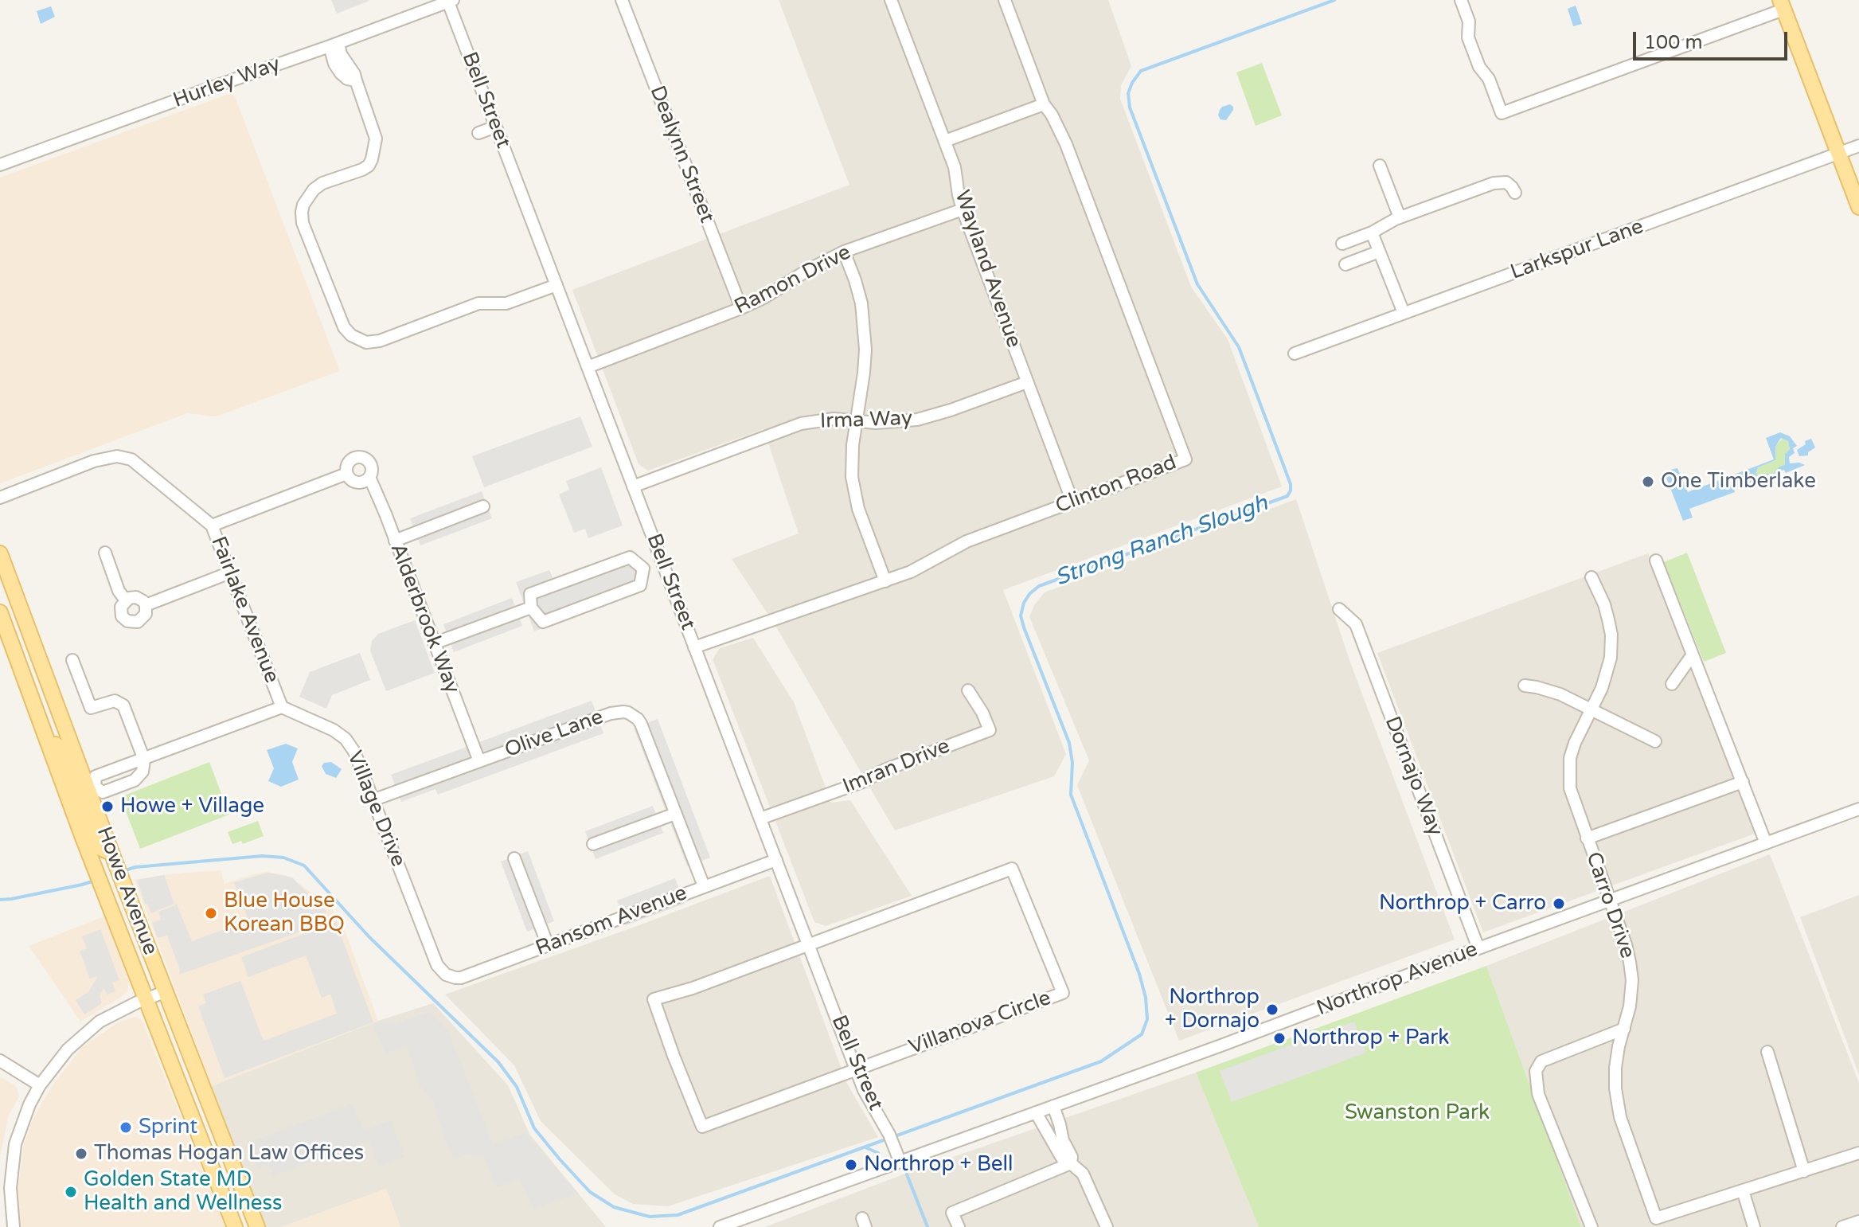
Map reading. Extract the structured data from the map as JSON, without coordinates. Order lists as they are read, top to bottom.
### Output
{
  "streets": {
    "main road": ["Howe Avenue"],
    "street": [
      "Hurley Way",
      "Bell Street",
      "Dealynn Street",
      "Larkspur Lane",
      "Wayland Avenue",
      "Ramon Drive",
      "Irma Way",
      "Clinton Road",
      "Fairlake Avenue",
      "Alderbrook Way",
      "Olive Lane",
      "Imran Drive",
      "Dornajo Way",
      "Village Drive",
      "Carro Drive",
      "Ransom Avenue",
      "Northrop Avenue",
      "Villanova Circle"
    ]
  },
  "crossings": [
    ["Hurley Way", "Bell Street"],
    ["Bell Street", "Ramon Drive"],
    ["Bell Street", "Irma Way"],
    ["Bell Street", "Clinton Road"],
    ["Bell Street", "Imran Drive"],
    ["Bell Street", "Ransom Avenue"],
    ["Bell Street", "Northrop Avenue"],
    ["Bell Street", "Villanova Circle"],
    ["Dealynn Street", "Ramon Drive"],
    ["Wayland Avenue", "Ramon Drive"],
    ["Wayland Avenue", "Irma Way"],
    ["Wayland Avenue", "Clinton Road"],
    ["Fairlake Avenue", "Alderbrook Way"],
    ["Fairlake Avenue", "Village Drive"],
    ["Alderbrook Way", "Olive Lane"],
    ["Olive Lane", "Village Drive"],
    ["Olive Lane", "Ransom Avenue"],
    ["Dornajo Way", "Northrop Avenue"],
    ["Village Drive", "Ransom Avenue"],
    ["Carro Drive", "Northrop Avenue"]
  ],
  "water": ["Strong Ranch Slough"],
  "parks": ["Swanston Park"],
  "places": [
    "One Timberlake",
    "Howe + Village",
    "Northrop + Carro",
    "Blue House Korean BBQ",
    "Northrop + Dornajo",
    "Northrop + Park",
    "Sprint",
    "Thomas Hogan Law Offices",
    "Northrop + Bell",
    "Golden State MD Health and Wellness"
  ],
  "scale_bar": "100 m"
}
